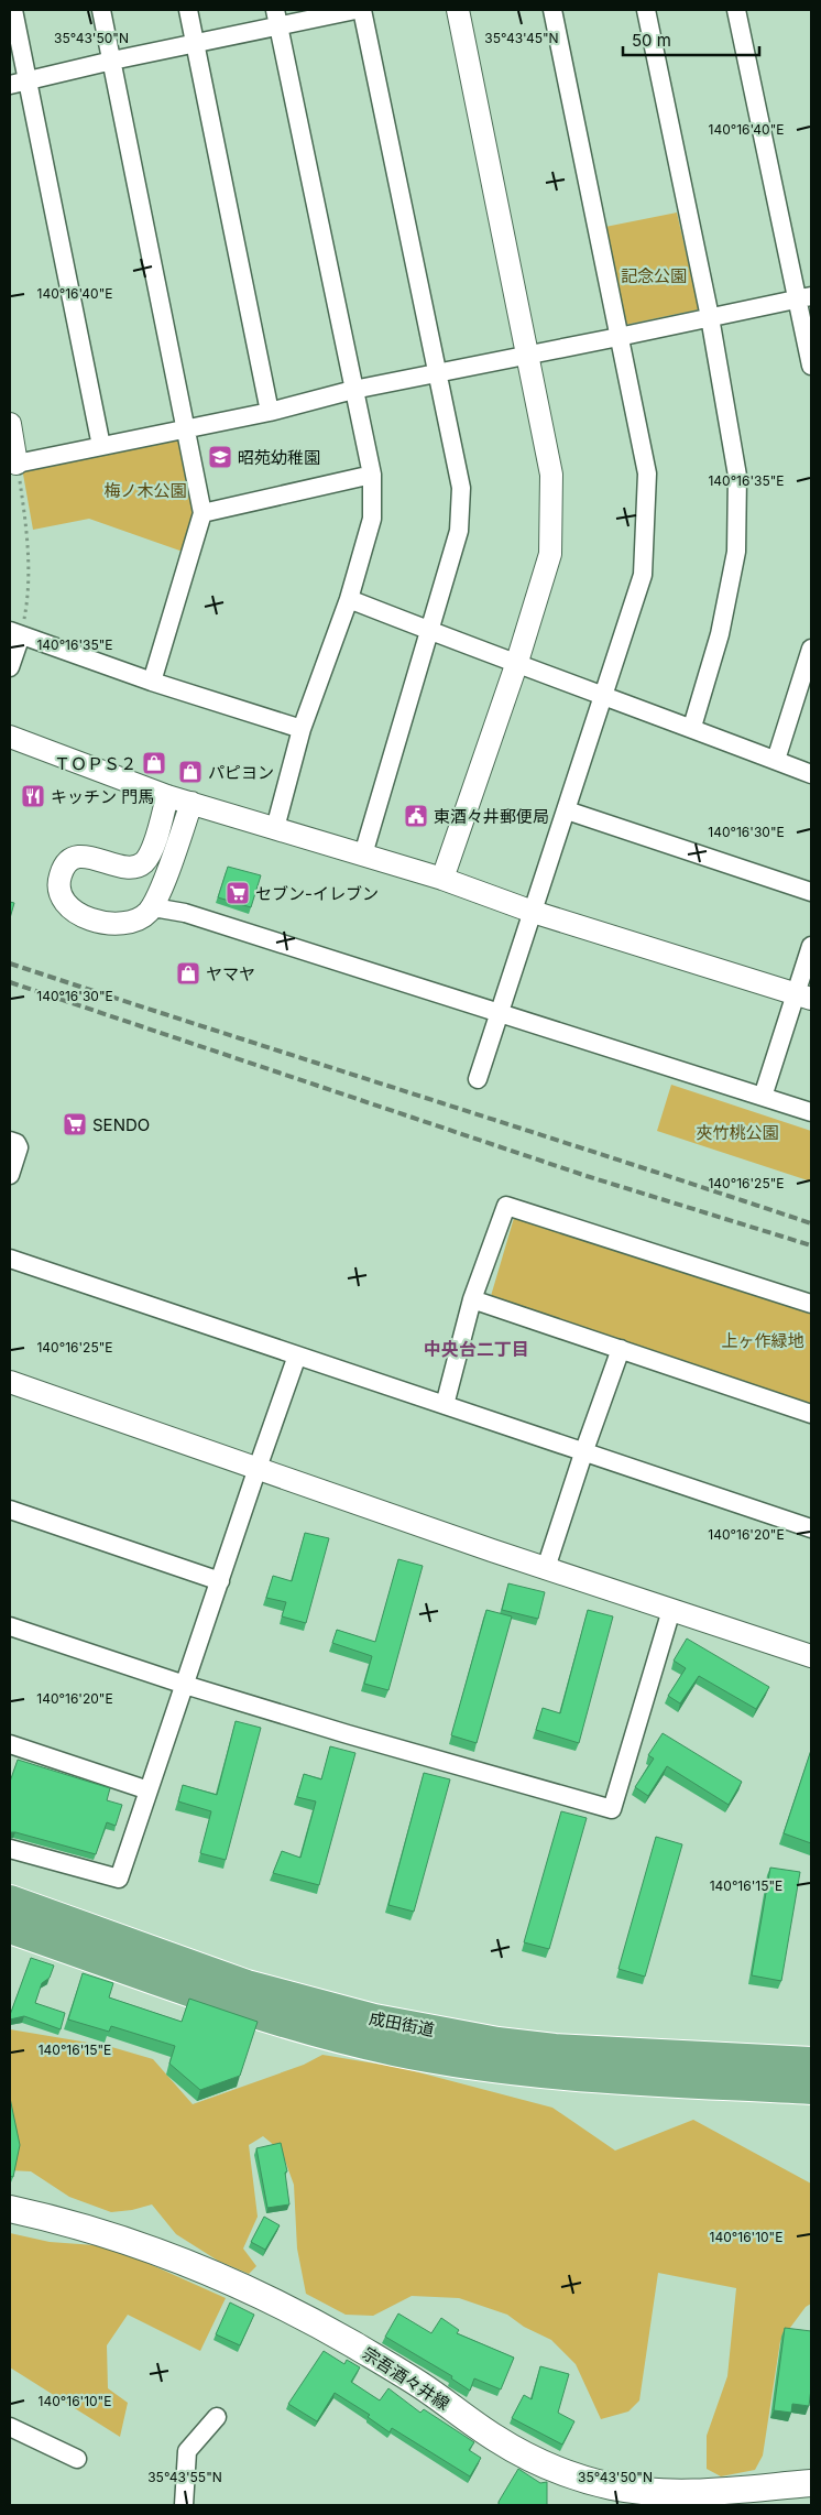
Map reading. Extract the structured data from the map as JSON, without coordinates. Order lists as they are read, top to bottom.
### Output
{
  "streets": {
    "highway": ["成田街道"],
    "main road": ["宗吾酒々井線"]
  },
  "districts": ["中央台二丁目"],
  "parks": [
    "記念公園",
    "梅ノ木公園",
    "夾竹桃公園",
    "上ヶ作緑地"
  ],
  "places": {
    "school or university": ["昭苑幼稚園"],
    "shop": ["ＴＯＰＳ２", "パピヨン", "ヤマヤ"],
    "restaurant": ["キッチン 門馬"],
    "public building": ["東酒々井郵便局"],
    "supermarket": ["セブン-イレブン", "SENDO"]
  },
  "scale_bar": "50 m",
  "coordinates": [
    "35°43'50\"N",
    "35°43'45\"N",
    "140°16'40\"E",
    "140°16'35\"E",
    "140°16'30\"E",
    "140°16'25\"E",
    "140°16'20\"E",
    "140°16'15\"E",
    "140°16'10\"E",
    "35°43'55\"N"
  ]
}
